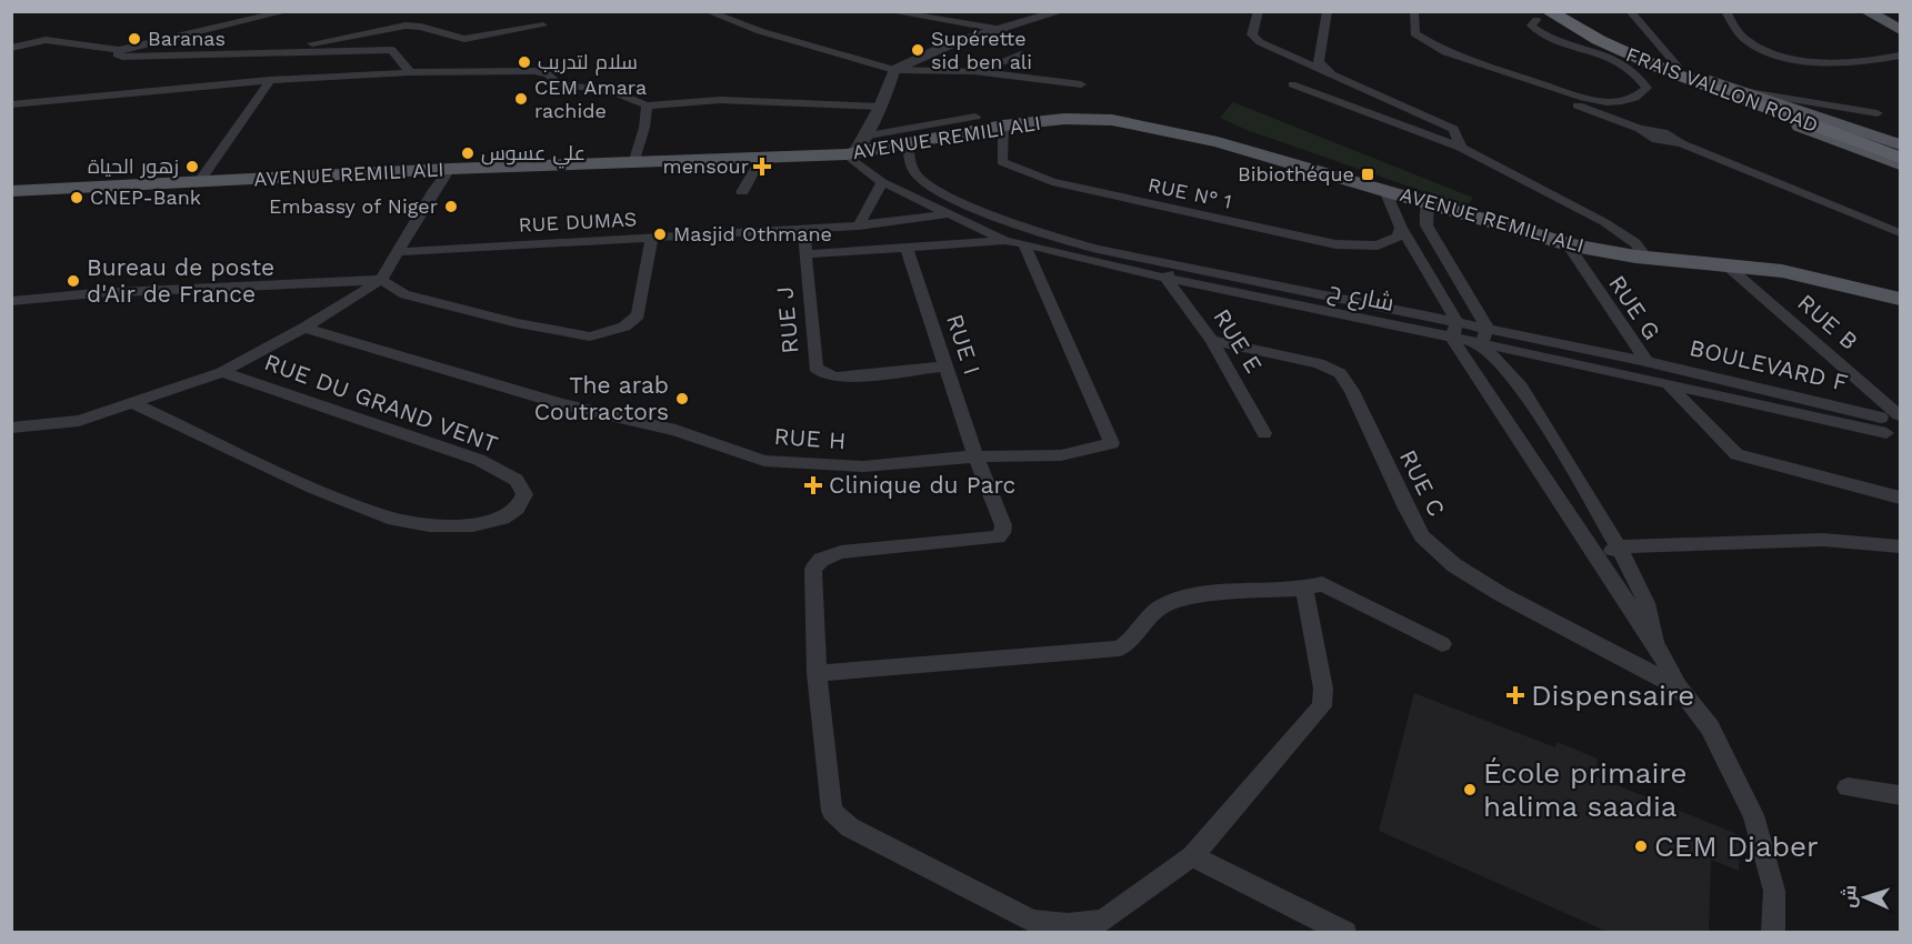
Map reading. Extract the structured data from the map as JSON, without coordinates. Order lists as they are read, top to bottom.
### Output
{
  "streets": {
    "highway": ["FRAIS VALLON ROAD"],
    "main road": ["AVENUE REMILI ALI"],
    "street": [
      "RUE N° 1",
      "RUE DUMAS",
      "شارع ح",
      "RUE G",
      "RUE J",
      "RUE B",
      "RUE E",
      "RUE I",
      "BOULEVARD F",
      "RUE DU GRAND VENT",
      "RUE H",
      "RUE C"
    ]
  },
  "crossings": [
    ["AVENUE REMILI ALI", "RUE N° 1"],
    ["AVENUE REMILI ALI", "شارع ح"],
    ["AVENUE REMILI ALI", "RUE G"],
    ["AVENUE REMILI ALI", "RUE B"],
    ["RUE DUMAS", "شارع ح"],
    ["RUE DUMAS", "RUE J"],
    ["شارع ح", "RUE G"],
    ["شارع ح", "RUE E"],
    ["شارع ح", "BOULEVARD F"],
    ["شارع ح", "RUE H"],
    ["RUE G", "BOULEVARD F"],
    ["RUE J", "RUE I"],
    ["RUE E", "RUE C"],
    ["RUE I", "RUE H"]
  ],
  "places": {
    "other": [
      "Baranas",
      "Supérette sid ben ali",
      "سلام لتدريب",
      "CEM Amara rachide",
      "علي عسوس",
      "زهور الحياة",
      "CNEP-Bank",
      "Embassy of Niger",
      "Masjid Othmane",
      "Bureau de poste d'Air de France",
      "The arab Coutractors",
      "École primaire halima saadia",
      "CEM Djaber"
    ],
    "health": ["mensour", "Clinique du Parc", "Dispensaire"],
    "transit": ["Bibiothéque"]
  },
  "north": "left"
}
